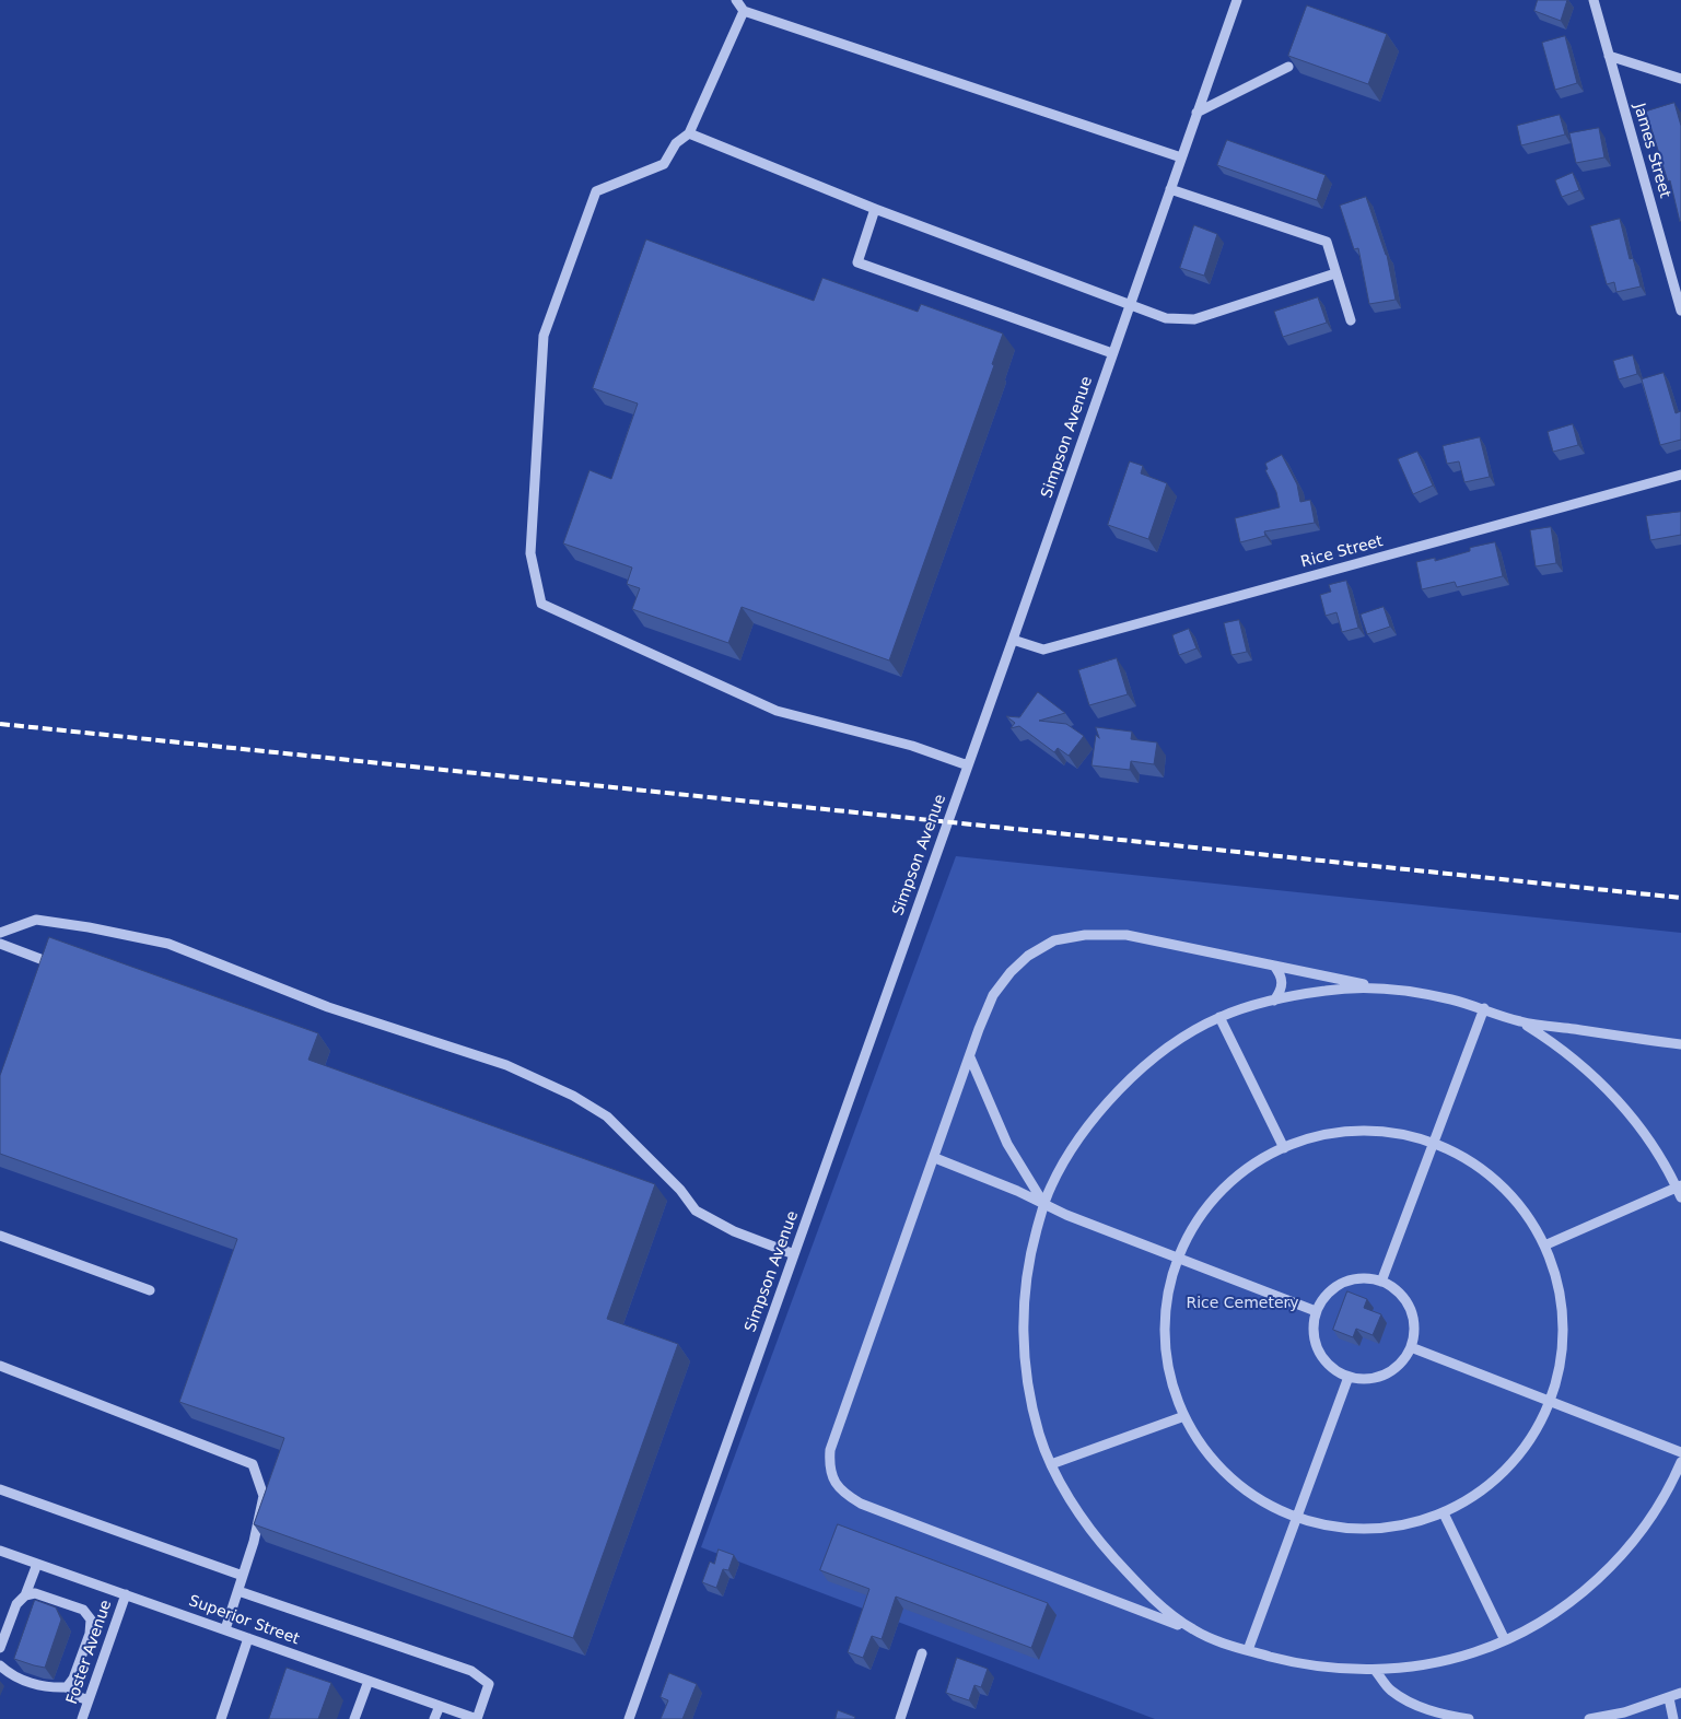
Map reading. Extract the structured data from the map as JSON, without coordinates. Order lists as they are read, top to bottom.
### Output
{
  "streets": {
    "street": [
      "James Street",
      "Simpson Avenue",
      "Rice Street",
      "Superior Street",
      "Foster Avenue"
    ]
  },
  "crossings": [
    ["Simpson Avenue", "Rice Street"],
    ["Superior Street", "Foster Avenue"]
  ],
  "parks": ["Rice Cemetery"]
}
